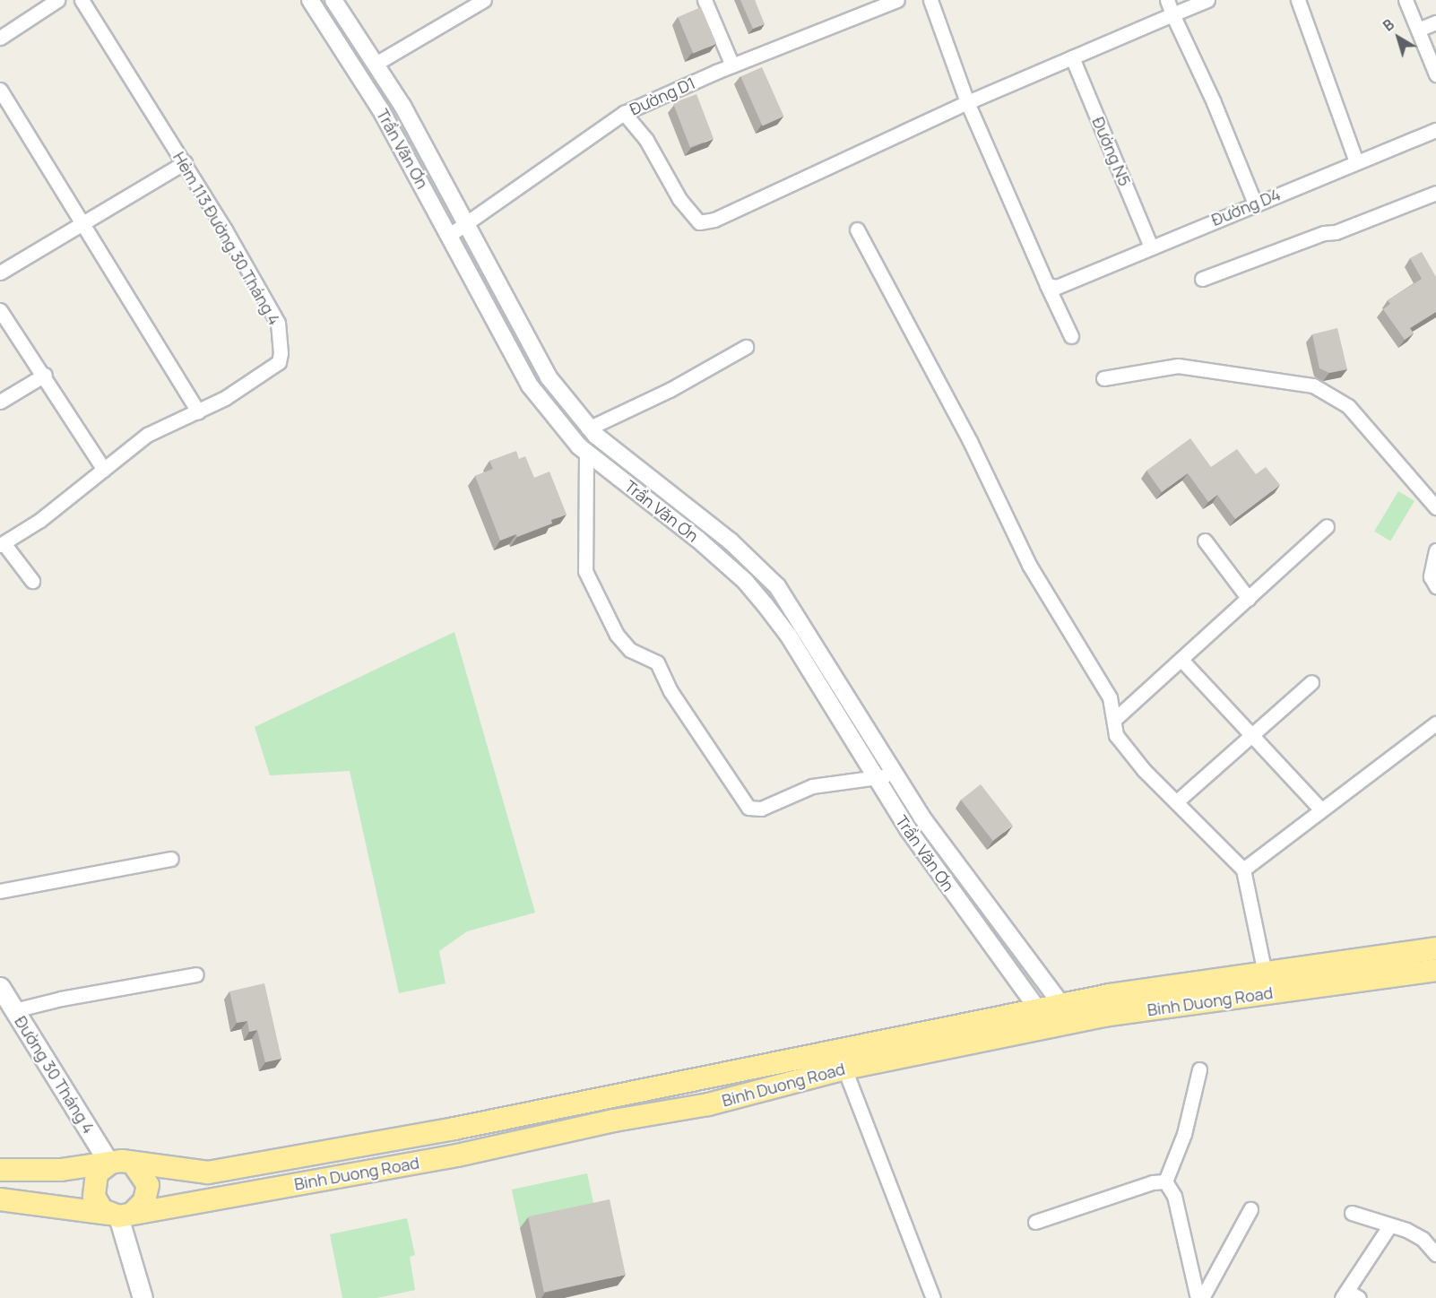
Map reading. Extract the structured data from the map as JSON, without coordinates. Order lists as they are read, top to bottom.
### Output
{
  "streets": {
    "highway": ["Binh Duong Road"],
    "main road": ["Đường 30 Tháng 4"],
    "street": [
      "Đường D1",
      "Trần Văn Ơn",
      "Đường N5",
      "Đường D4",
      "Hẻm 113 Đường 30 Tháng 4"
    ]
  },
  "crossings": [
    ["Đường D1", "Trần Văn Ơn"],
    ["Trần Văn Ơn", "Binh Duong Road"],
    ["Đường N5", "Đường D4"],
    ["Binh Duong Road", "Đường 30 Tháng 4"]
  ],
  "north": "top left"
}
